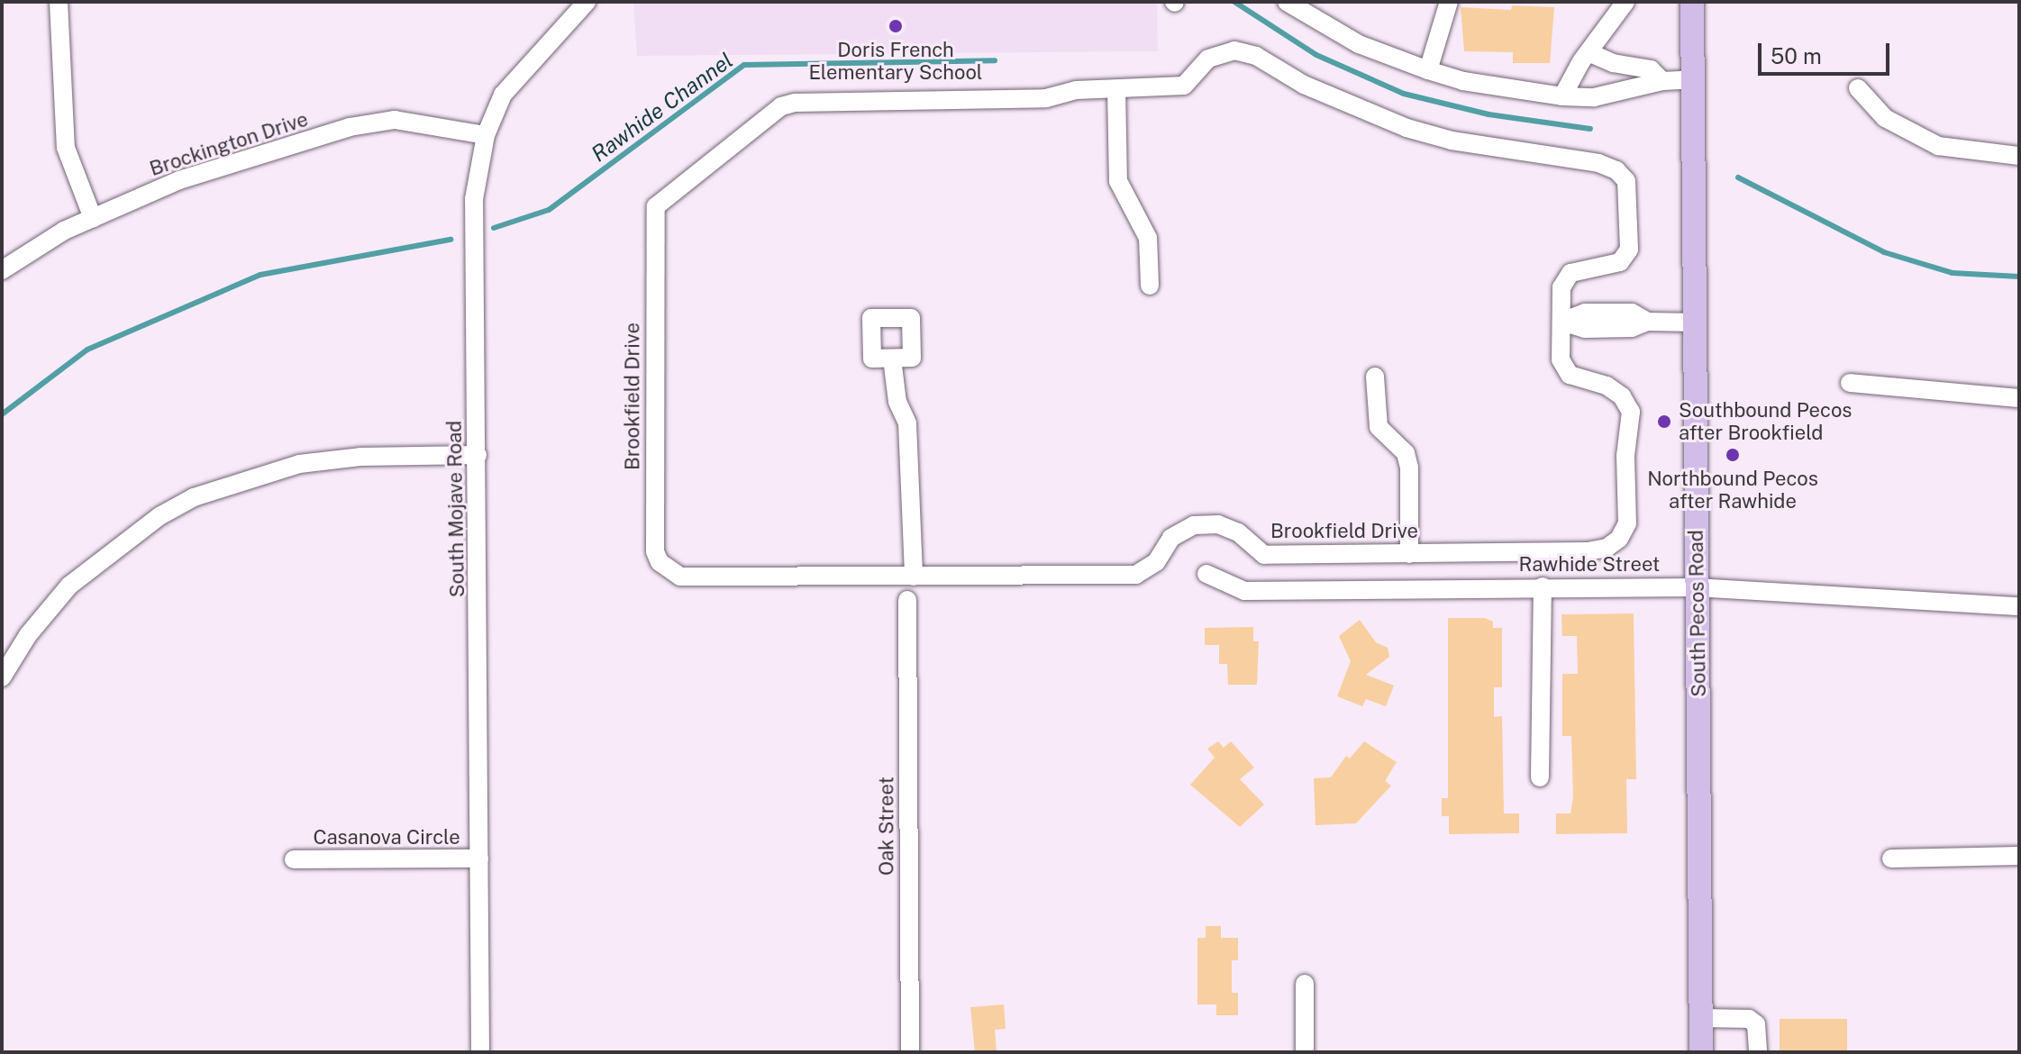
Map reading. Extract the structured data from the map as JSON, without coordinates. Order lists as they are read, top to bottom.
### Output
{
  "streets": {
    "main road": ["South Pecos Road"],
    "street": [
      "Brockington Drive",
      "Brookfield Drive",
      "South Mojave Road",
      "Rawhide Street",
      "Oak Street",
      "Casanova Circle"
    ]
  },
  "crossings": [
    ["Brockington Drive", "South Mojave Road"],
    ["South Mojave Road", "Casanova Circle"],
    ["Rawhide Street", "South Pecos Road"]
  ],
  "water": ["Rawhide Channel"],
  "places": ["Doris French Elementary School", "Southbound Pecos after Brookfield", "Northbound Pecos after Rawhide"],
  "scale_bar": "50 m"
}
